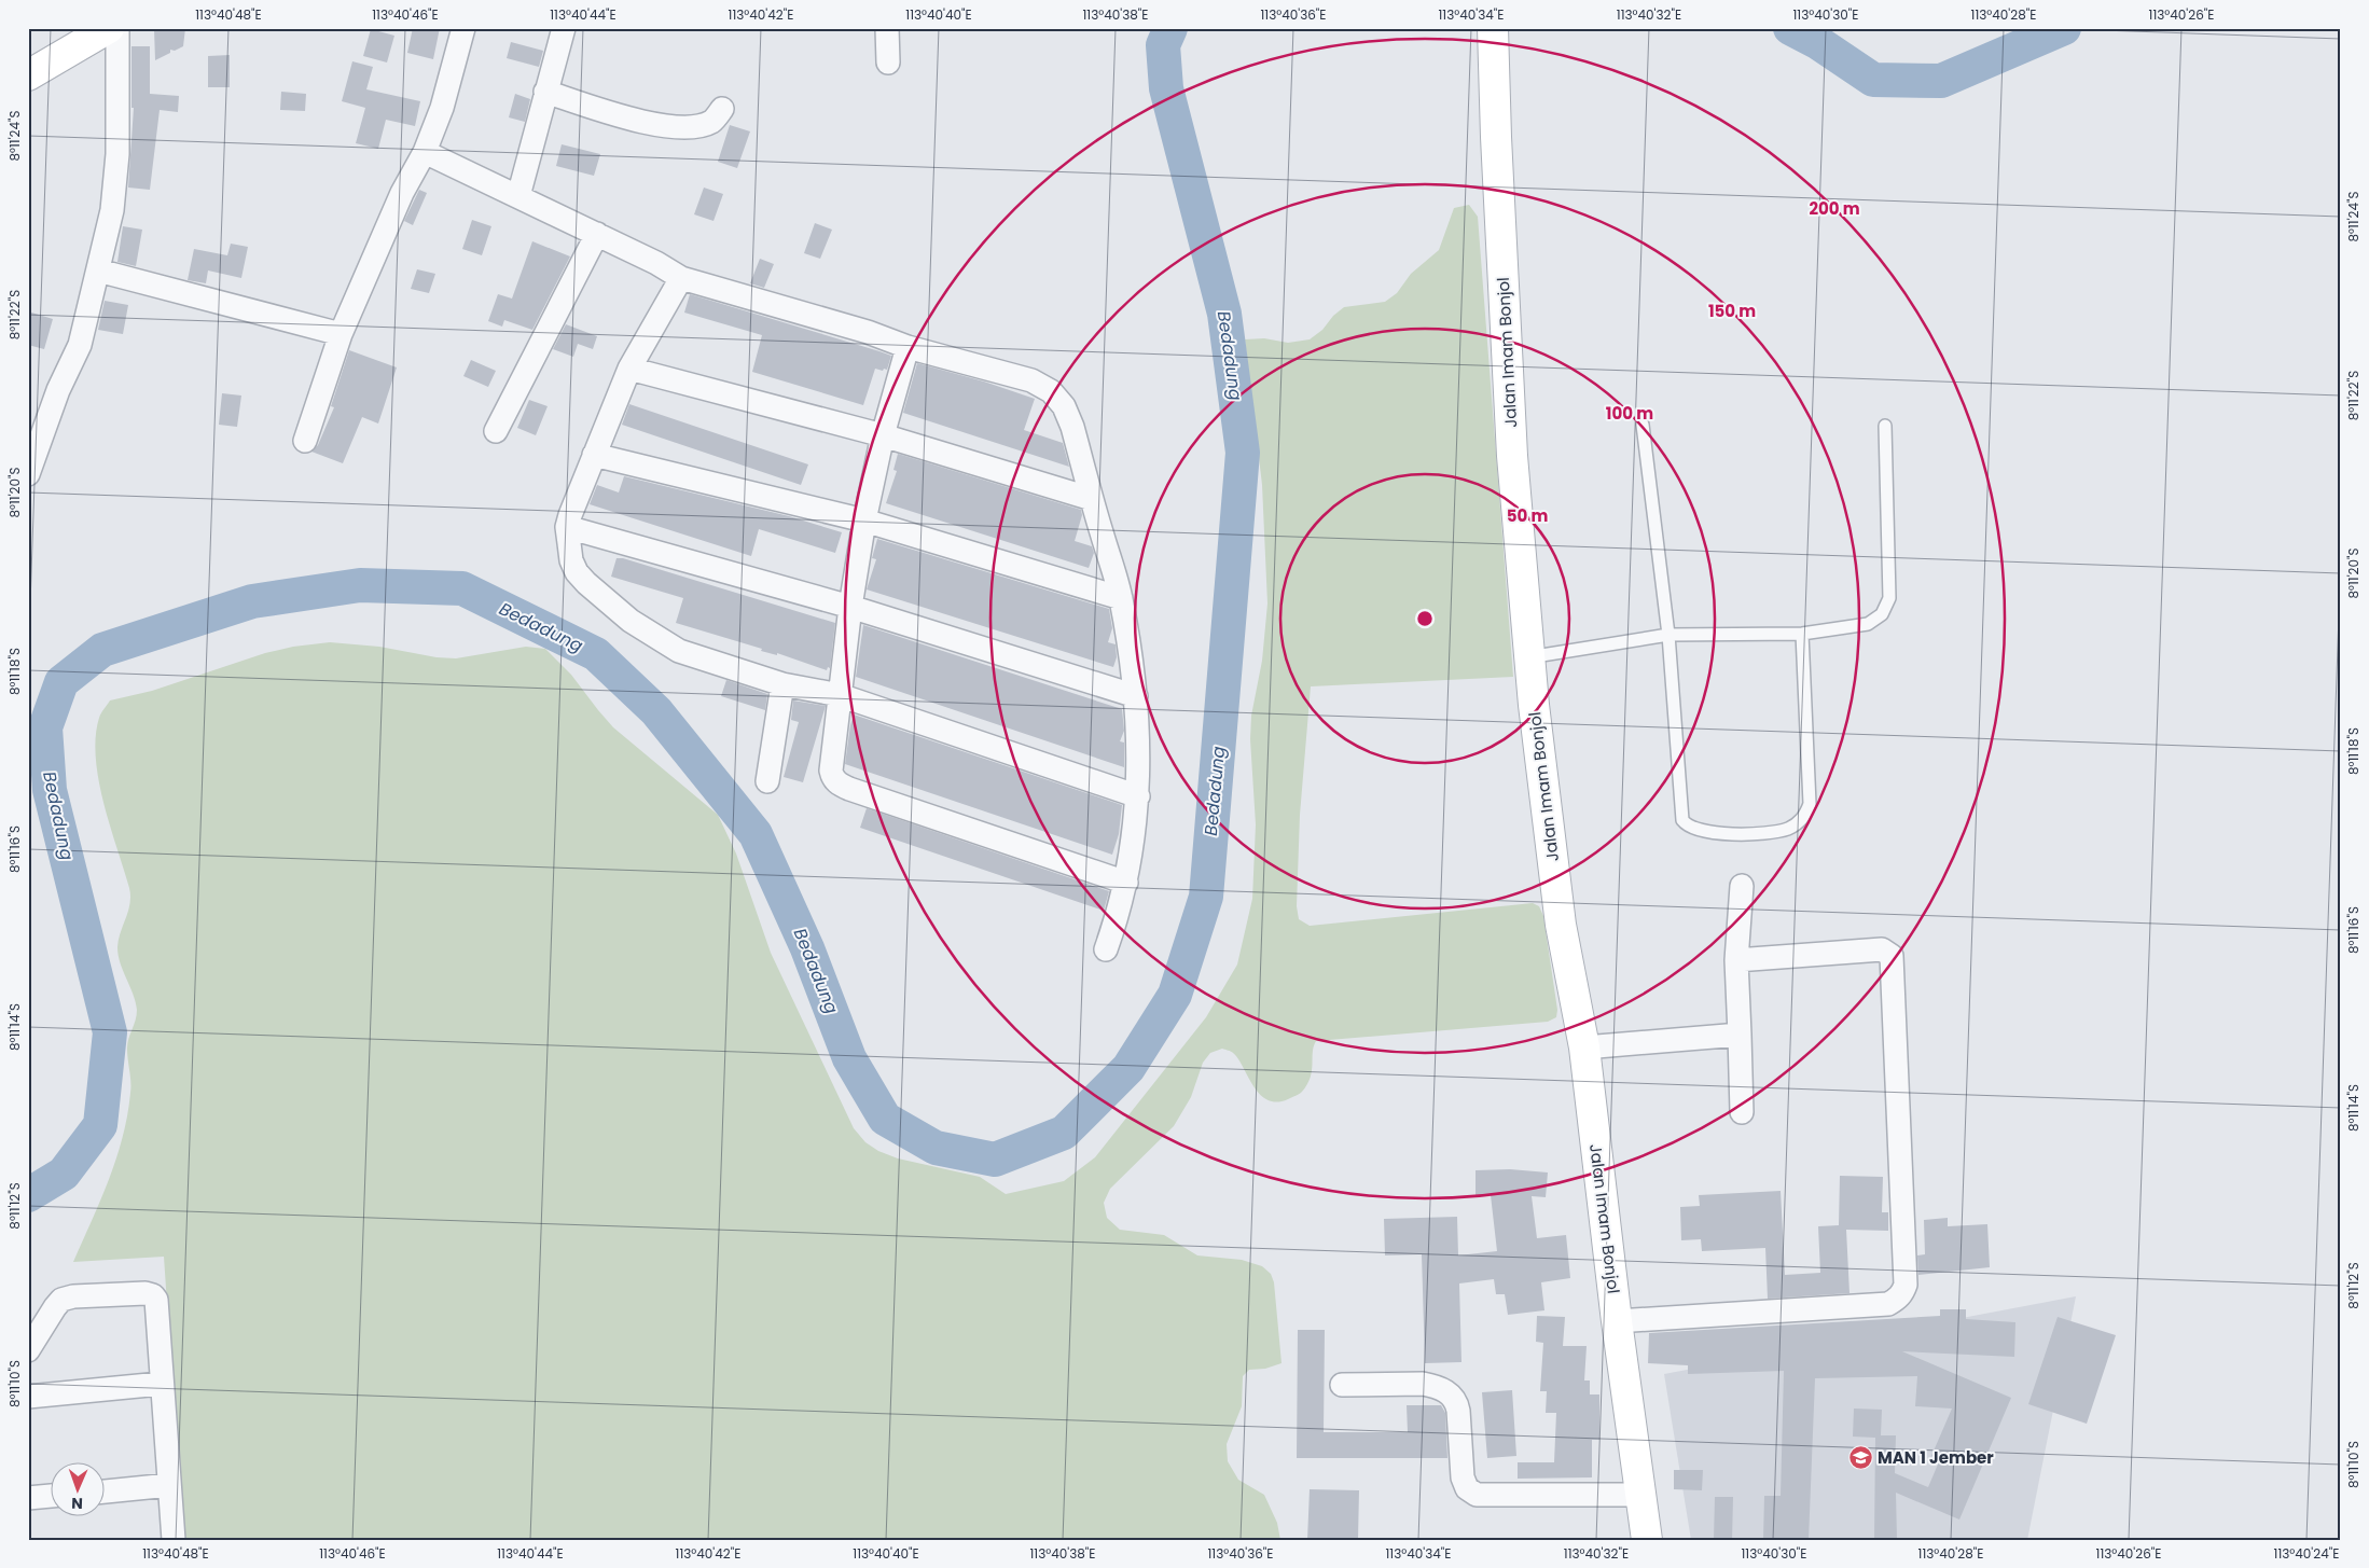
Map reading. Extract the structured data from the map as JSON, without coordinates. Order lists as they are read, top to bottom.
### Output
{
  "streets": {
    "street": ["Jalan Imam Bonjol"]
  },
  "water": ["Bedadung"],
  "places": {
    "school or university": ["MAN 1 Jember"]
  },
  "north": "bottom",
  "coordinates": [
    "113°40'48\"E",
    "113°40'46\"E",
    "113°40'44\"E",
    "113°40'42\"E",
    "113°40'40\"E",
    "113°40'38\"E",
    "113°40'36\"E",
    "113°40'34\"E",
    "113°40'32\"E",
    "113°40'30\"E",
    "113°40'28\"E",
    "113°40'26\"E",
    "8°11'24\"S",
    "8°11'22\"S",
    "8°11'20\"S",
    "8°11'18\"S",
    "8°11'16\"S",
    "8°11'14\"S",
    "8°11'12\"S",
    "8°11'10\"S",
    "113°40'24\"E"
  ],
  "rings": [
    "200 m",
    "150 m",
    "100 m",
    "50 m"
  ]
}
